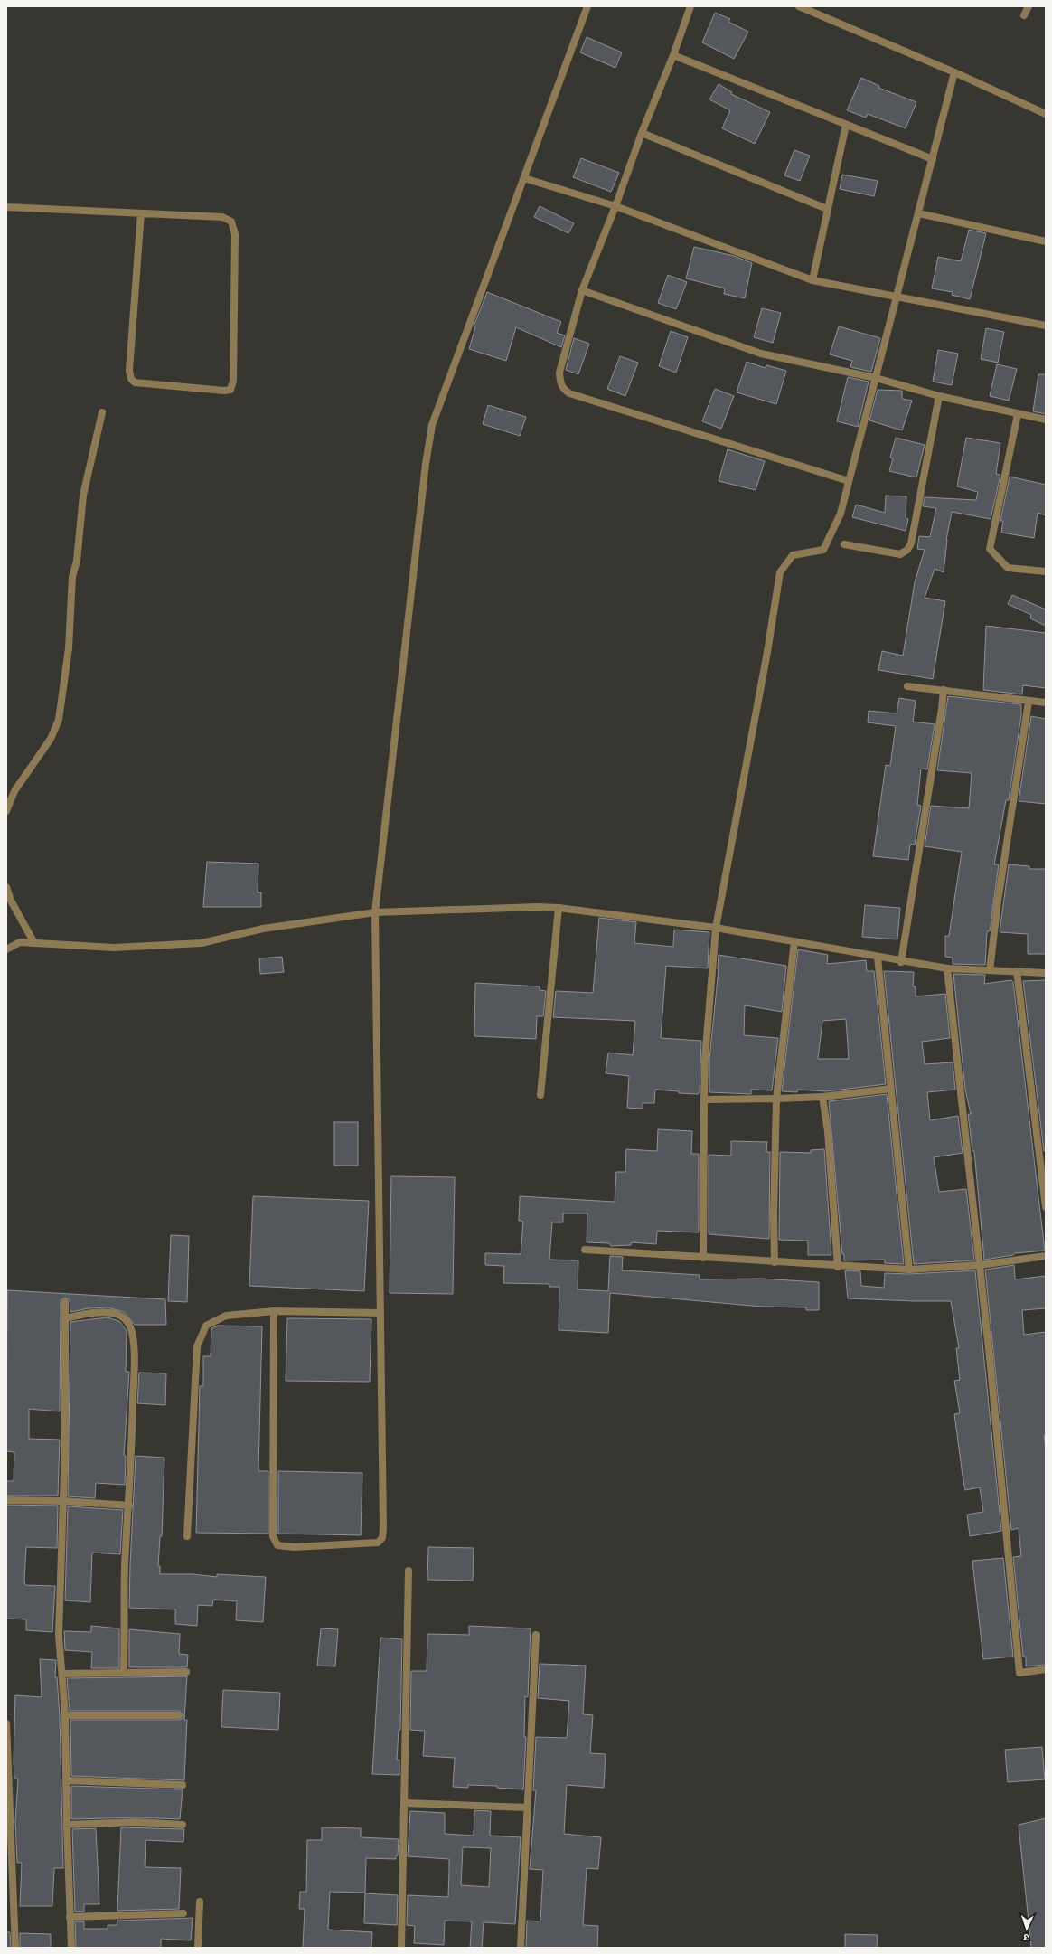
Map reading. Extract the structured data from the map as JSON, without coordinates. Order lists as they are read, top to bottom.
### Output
{
  "north": "bottom"
}
